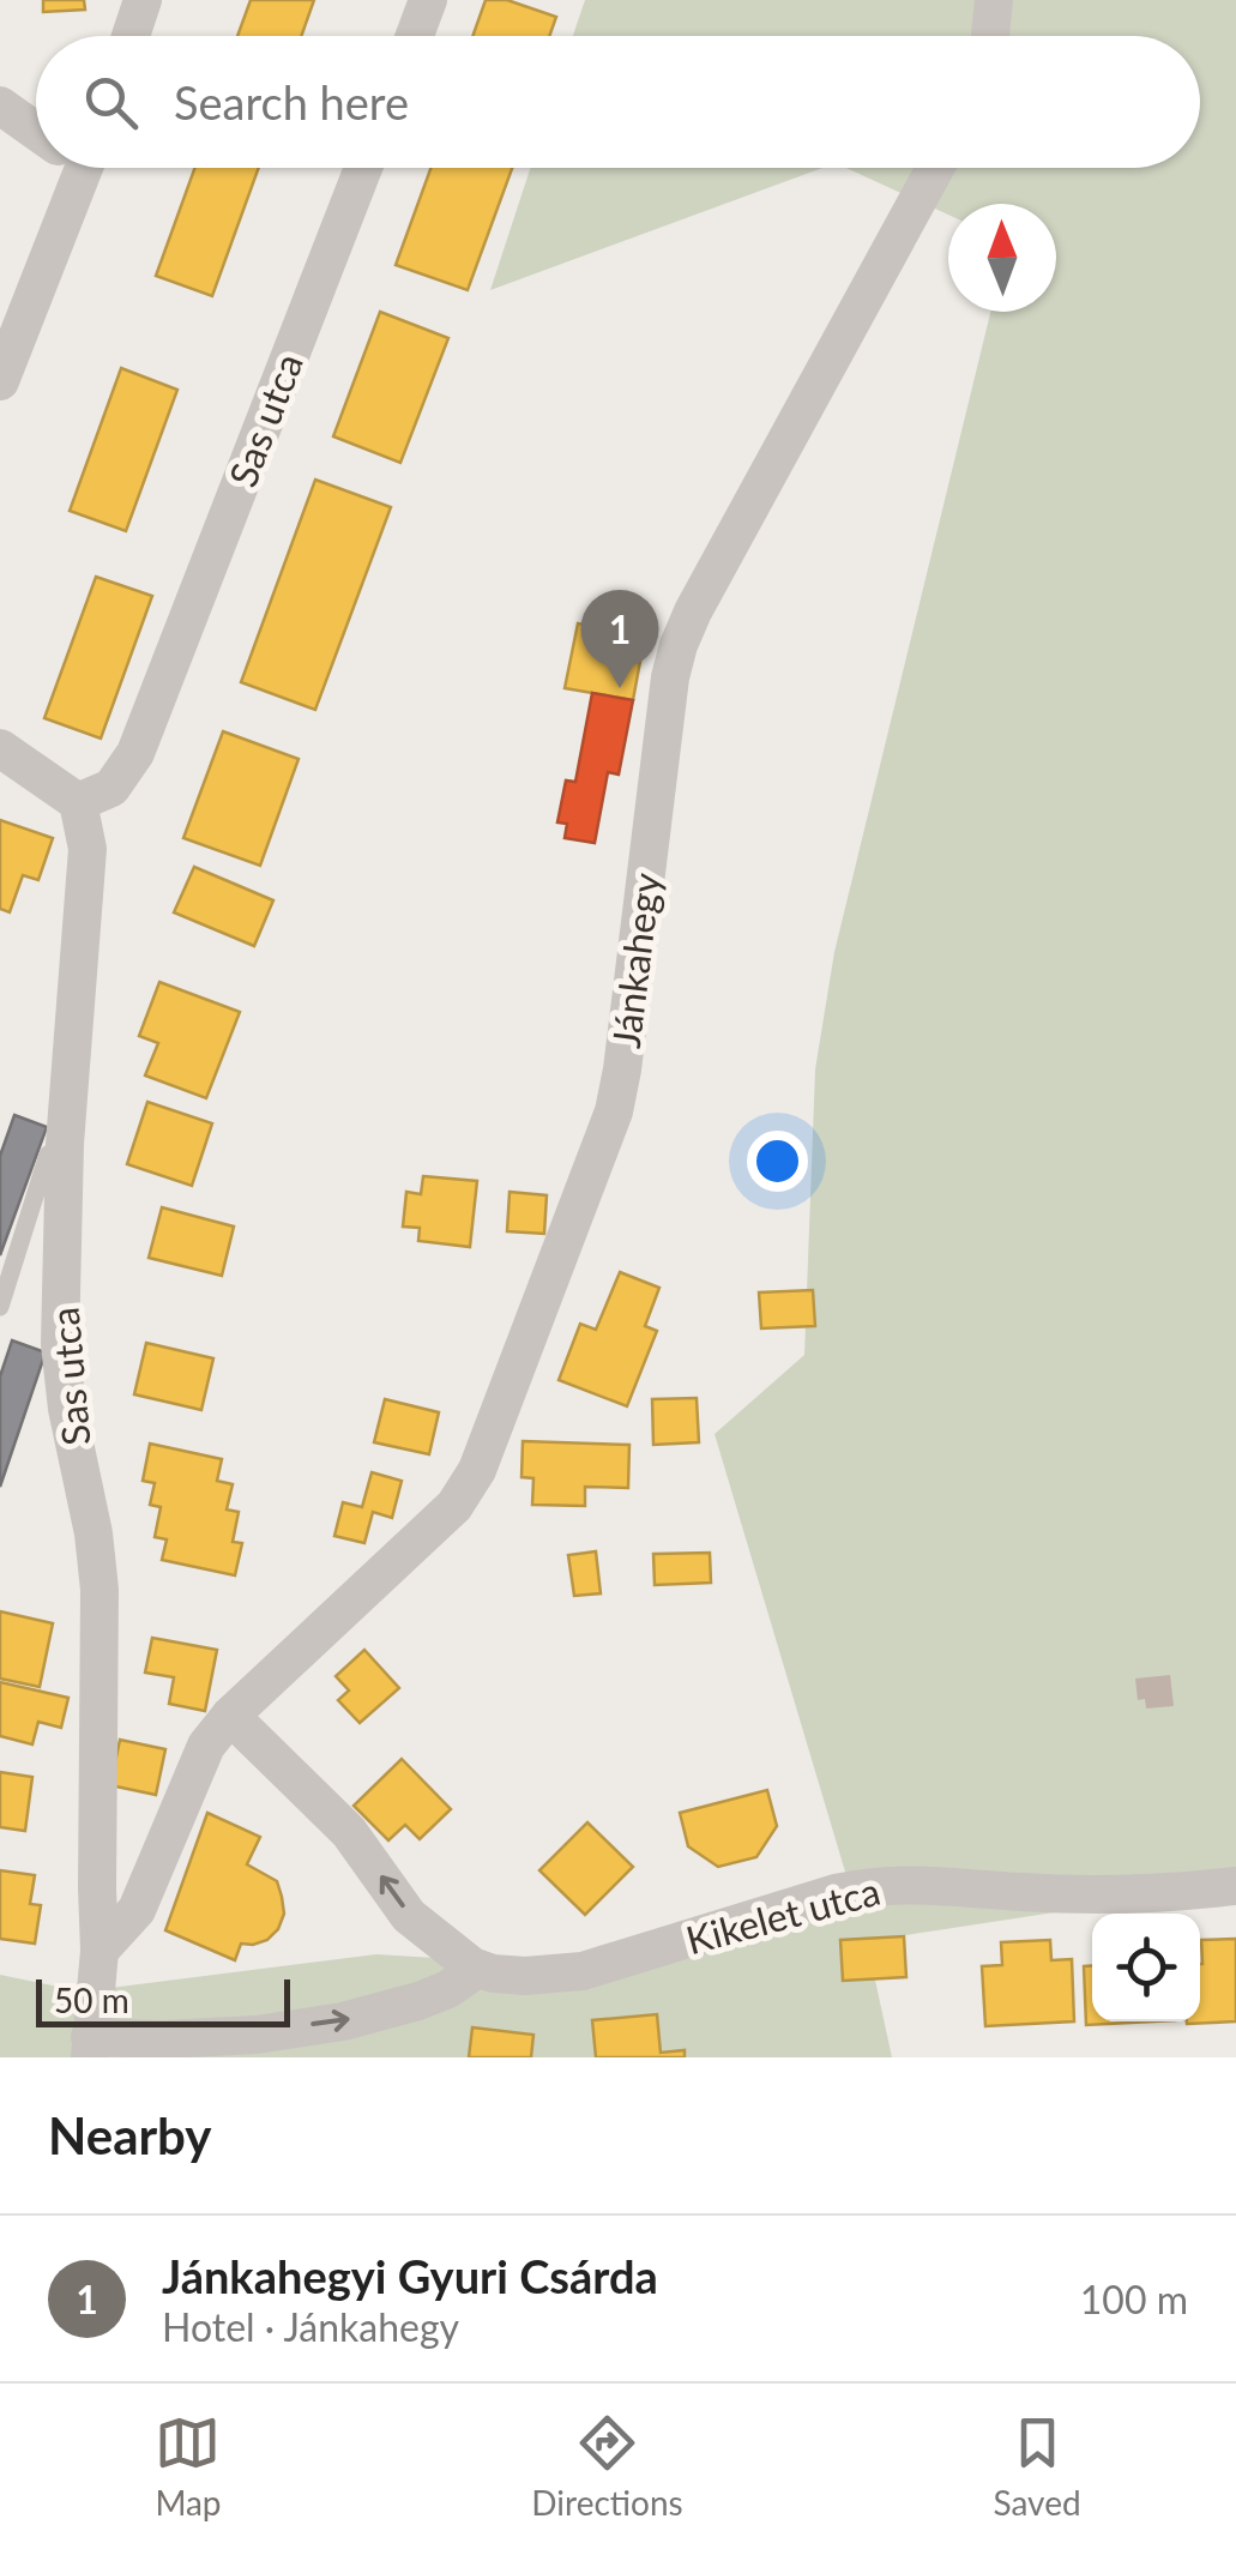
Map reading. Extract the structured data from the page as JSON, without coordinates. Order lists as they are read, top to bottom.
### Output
{
  "streets": {
    "street": ["Sas utca", "Jánkahegy", "Kikelet utca"]
  },
  "crossings": [
    ["Sas utca", "Jánkahegy"]
  ],
  "scale_bar": "50 m",
  "north": "top",
  "page": {
    "search": "Search here",
    "pins": "1",
    "scale": "50 m",
    "heading": "Nearby",
    "list": [
      {
        "mark": "1",
        "name": "Jánkahegyi Gyuri Csárda",
        "note": "Hotel · Jánkahegy",
        "value": "100 m"
      }
    ],
    "nav": ["Map", "Directions", "Saved"]
  }
}
